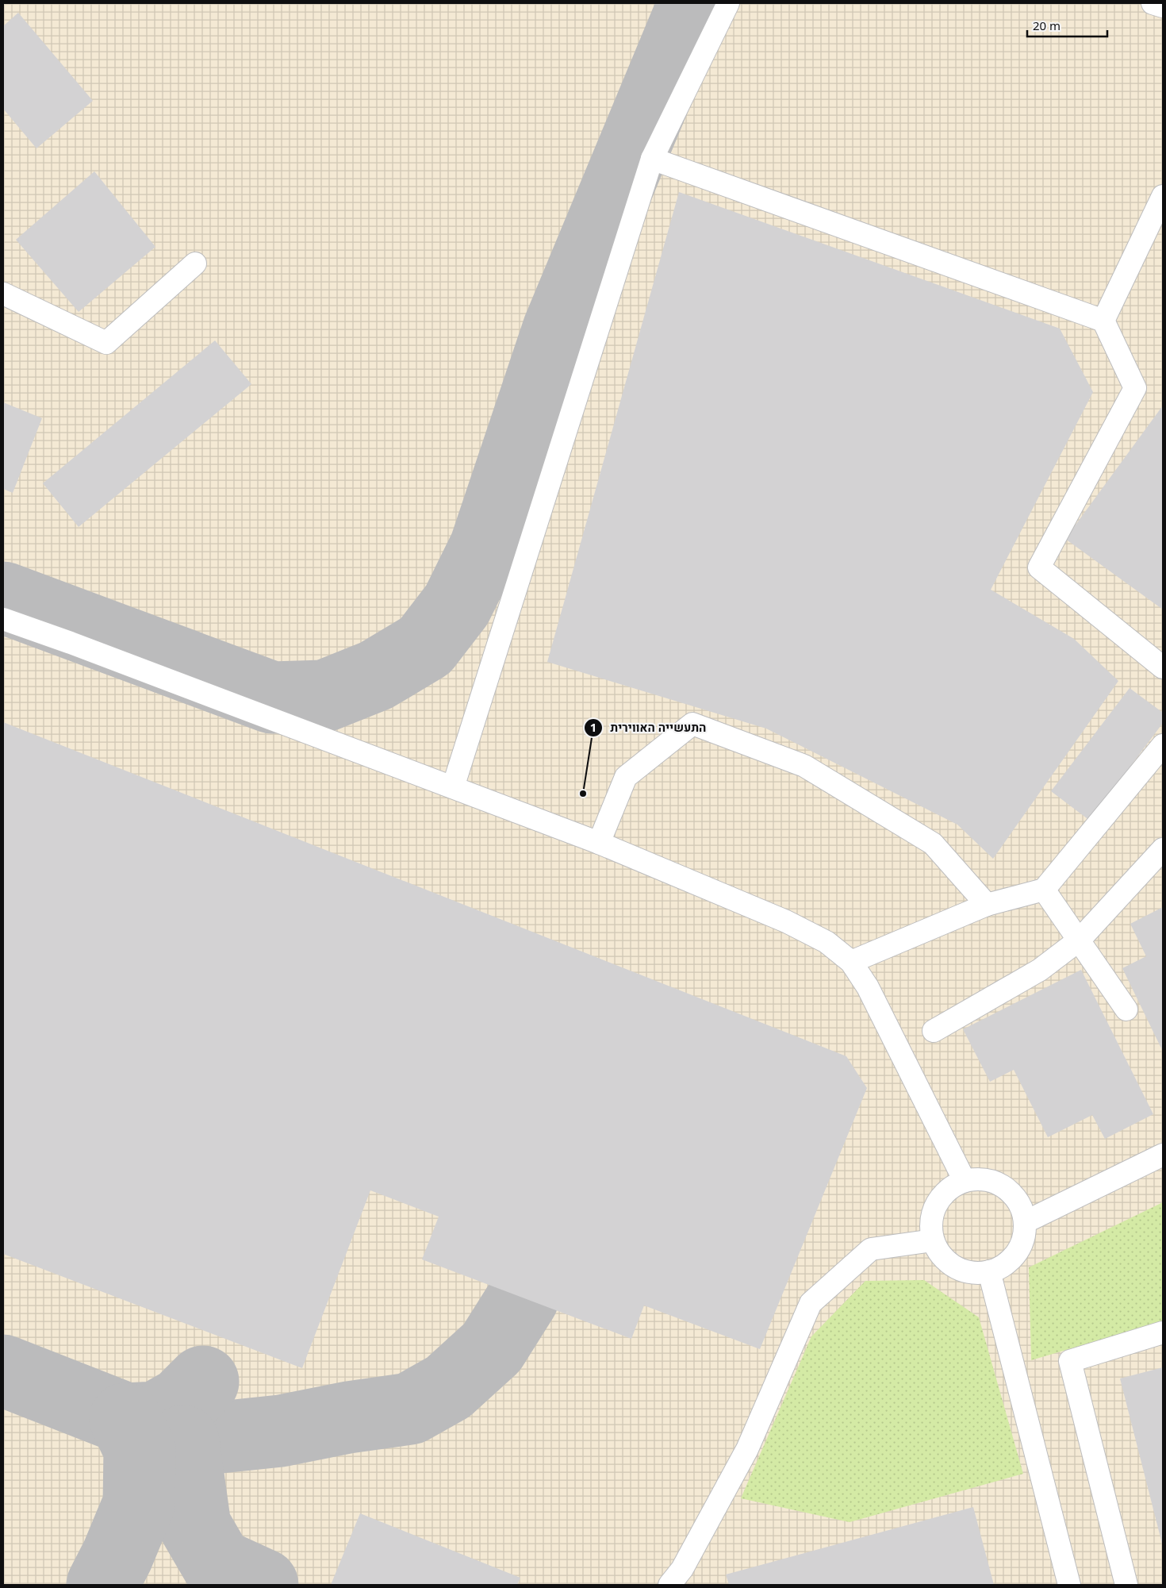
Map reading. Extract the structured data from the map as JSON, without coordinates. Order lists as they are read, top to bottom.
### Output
{
  "places": ["התעשייה האווירית"],
  "scale_bar": "20 m"
}
